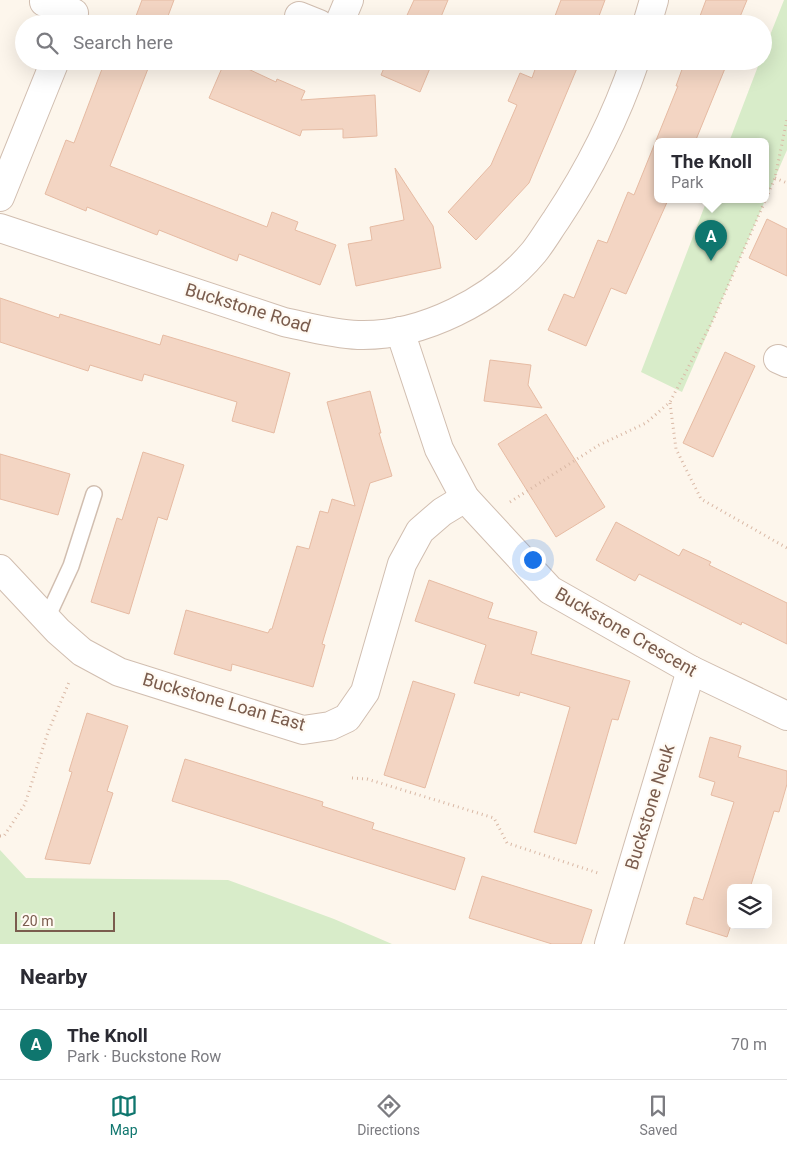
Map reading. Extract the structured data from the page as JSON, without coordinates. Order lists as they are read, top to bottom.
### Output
{
  "streets": {
    "street": [
      "Buckstone Road",
      "Buckstone Crescent",
      "Buckstone Loan East",
      "Buckstone Neuk"
    ]
  },
  "crossings": [
    ["Buckstone Road", "Buckstone Crescent"],
    ["Buckstone Crescent", "Buckstone Loan East"],
    ["Buckstone Crescent", "Buckstone Neuk"]
  ],
  "scale_bar": "20 m",
  "page": {
    "search": "Search here",
    "popup": ["The Knoll", "Park"],
    "pins": "A",
    "scale": "20 m",
    "heading": "Nearby",
    "list": [
      {
        "mark": "A",
        "name": "The Knoll",
        "note": "Park · Buckstone Row",
        "value": "70 m"
      }
    ],
    "nav": ["Map", "Directions", "Saved"]
  }
}
